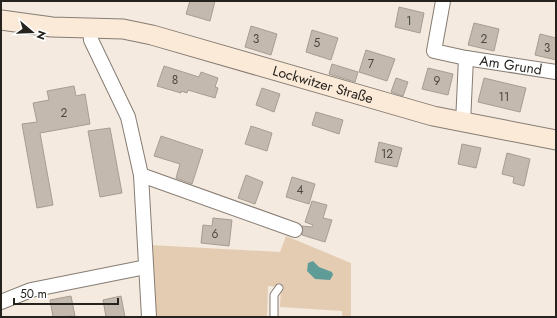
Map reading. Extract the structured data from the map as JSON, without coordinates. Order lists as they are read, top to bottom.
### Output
{
  "streets": {
    "street": ["Am Grund", "Lockwitzer Straße"]
  },
  "crossings": [
    ["Am Grund", "Lockwitzer Straße"]
  ],
  "house_numbers": [
    "1",
    "3",
    "2",
    "5",
    "3",
    "7",
    "8",
    "9",
    "11",
    "2",
    "12",
    "4",
    "6"
  ],
  "scale_bar": "50 m",
  "north": "right"
}
